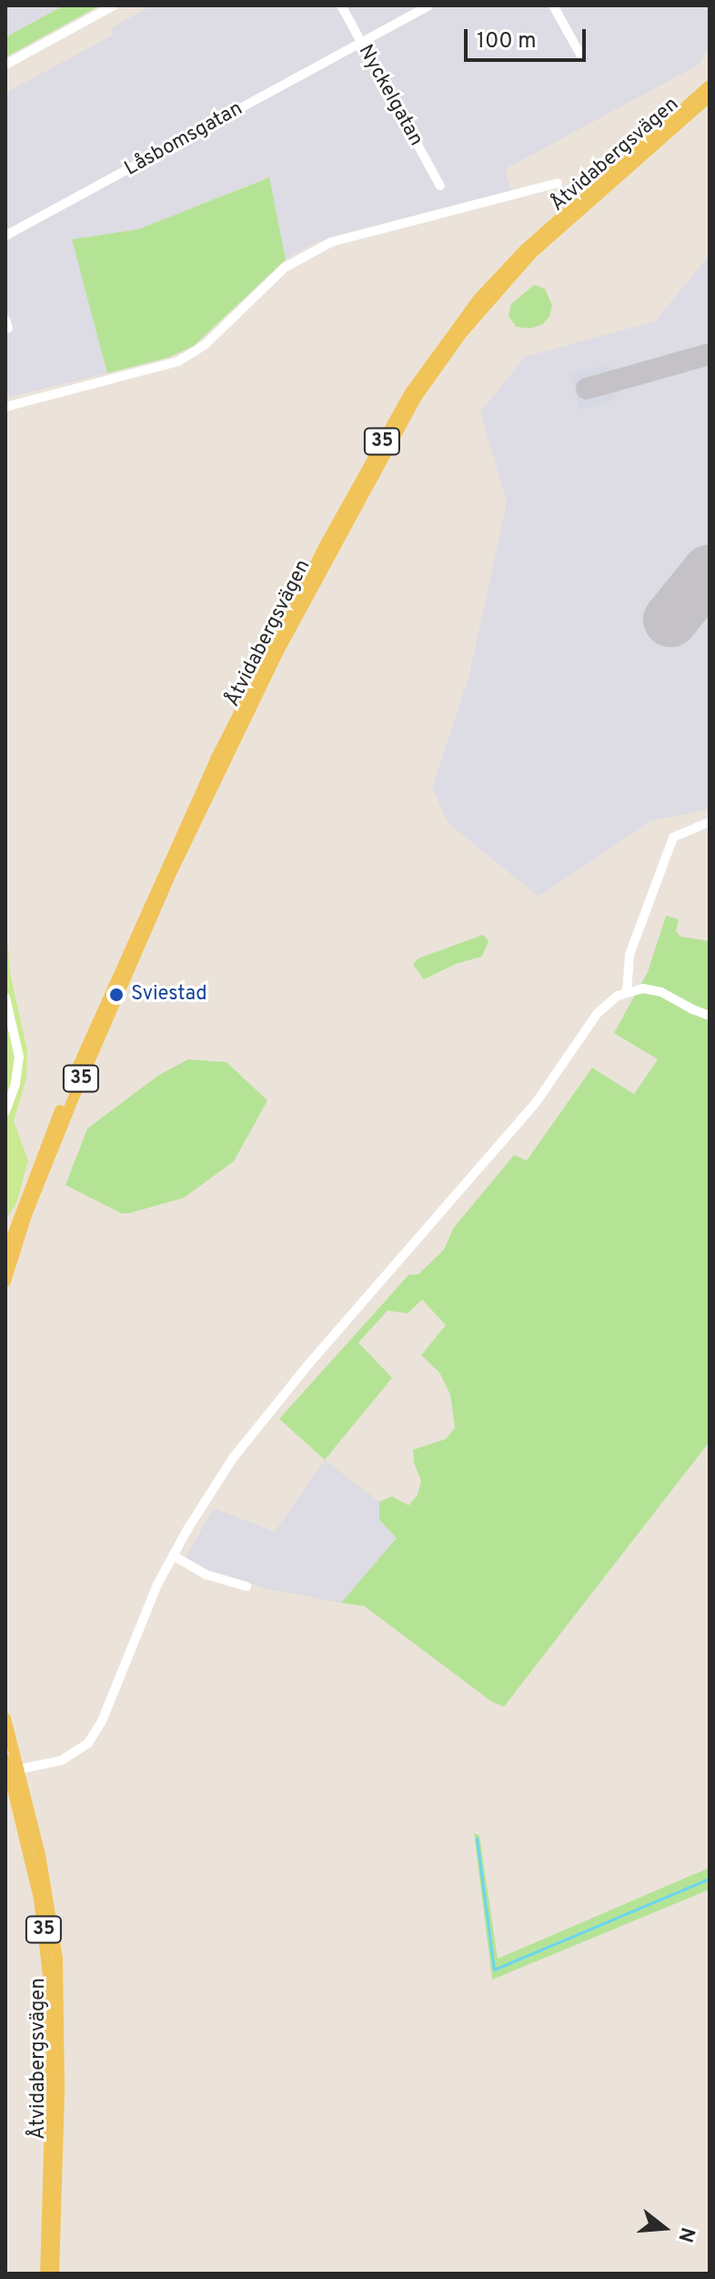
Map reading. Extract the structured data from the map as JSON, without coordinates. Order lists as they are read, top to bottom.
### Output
{
  "streets": {
    "main road": ["Åtvidabergsvägen", "35"],
    "street": ["Nyckelgatan", "Låsbomsgatan"]
  },
  "crossings": [
    ["Nyckelgatan", "Låsbomsgatan"]
  ],
  "places": ["Sviestad"],
  "scale_bar": "100 m",
  "north": "right"
}
